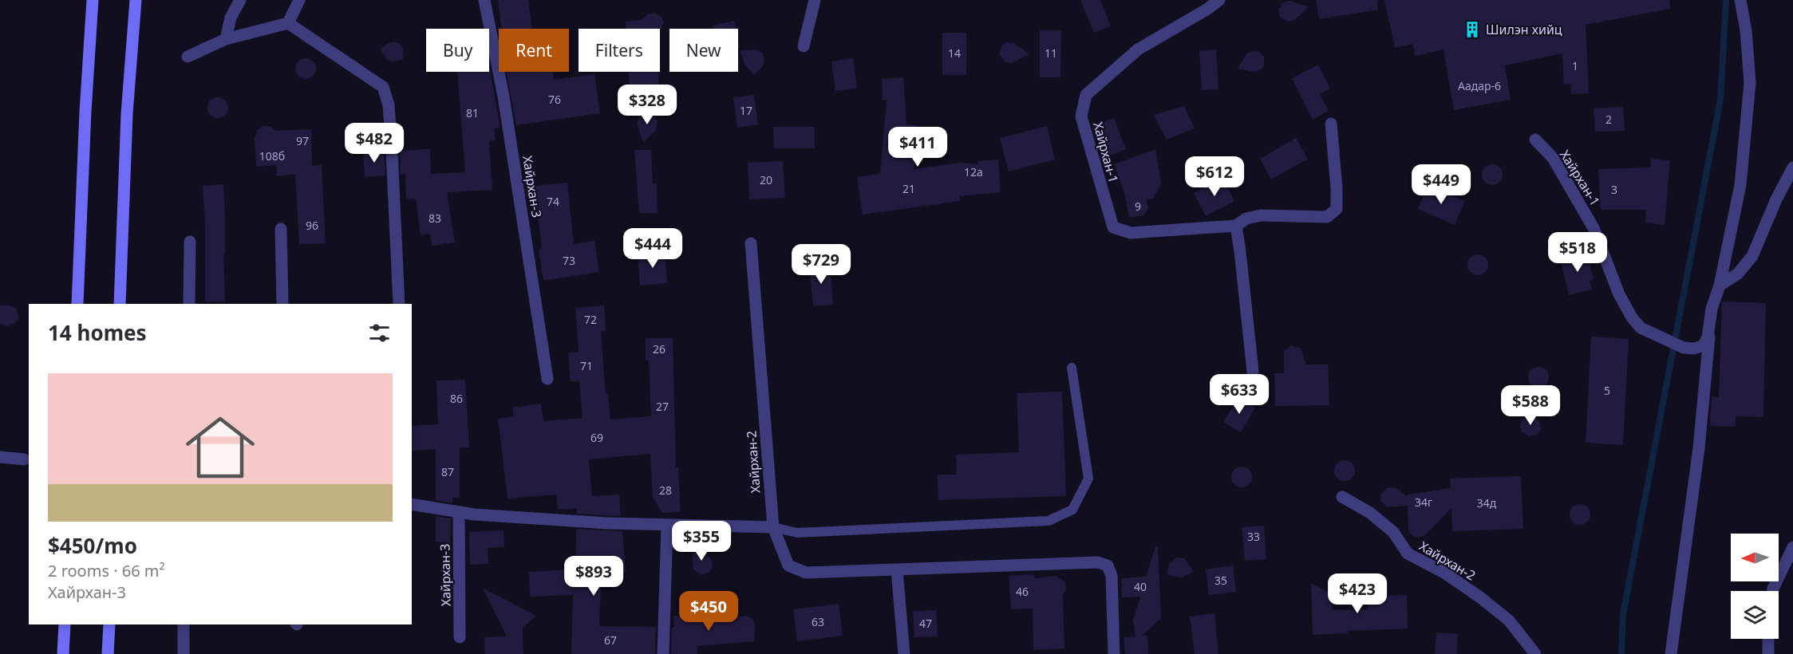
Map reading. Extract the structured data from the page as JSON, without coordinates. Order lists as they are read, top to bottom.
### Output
{
  "streets": {
    "street": ["Хайрхан-1", "Хайрхан-3", "Хайрхан-2"]
  },
  "places": {
    "building": ["Шилэн хийц"]
  },
  "house_numbers": [
    "14",
    "11",
    "1",
    "Аадар-6",
    "76",
    "17",
    "81",
    "2",
    "97",
    "108б",
    "12а",
    "20",
    "21",
    "3",
    "74",
    "9",
    "83",
    "96",
    "73",
    "72",
    "26",
    "71",
    "5",
    "86",
    "27",
    "69",
    "87",
    "28",
    "34г",
    "34д",
    "33",
    "35",
    "40",
    "46",
    "63",
    "47",
    "67"
  ],
  "north": "left",
  "page": {
    "chip": [
      "Buy",
      "Rent",
      "Filters",
      "New"
    ],
    "price": [
      "$328",
      "$482",
      "$411",
      "$612",
      "$449",
      "$444",
      "$518",
      "$729",
      "$633",
      "$588",
      "$355",
      "$893",
      "$423",
      "$450"
    ],
    "heading": "14 homes",
    "list": [
      {
        "name": "$450/mo",
        "note": "2 rooms · 66 m² · Хайрхан-3"
      }
    ]
  }
}
